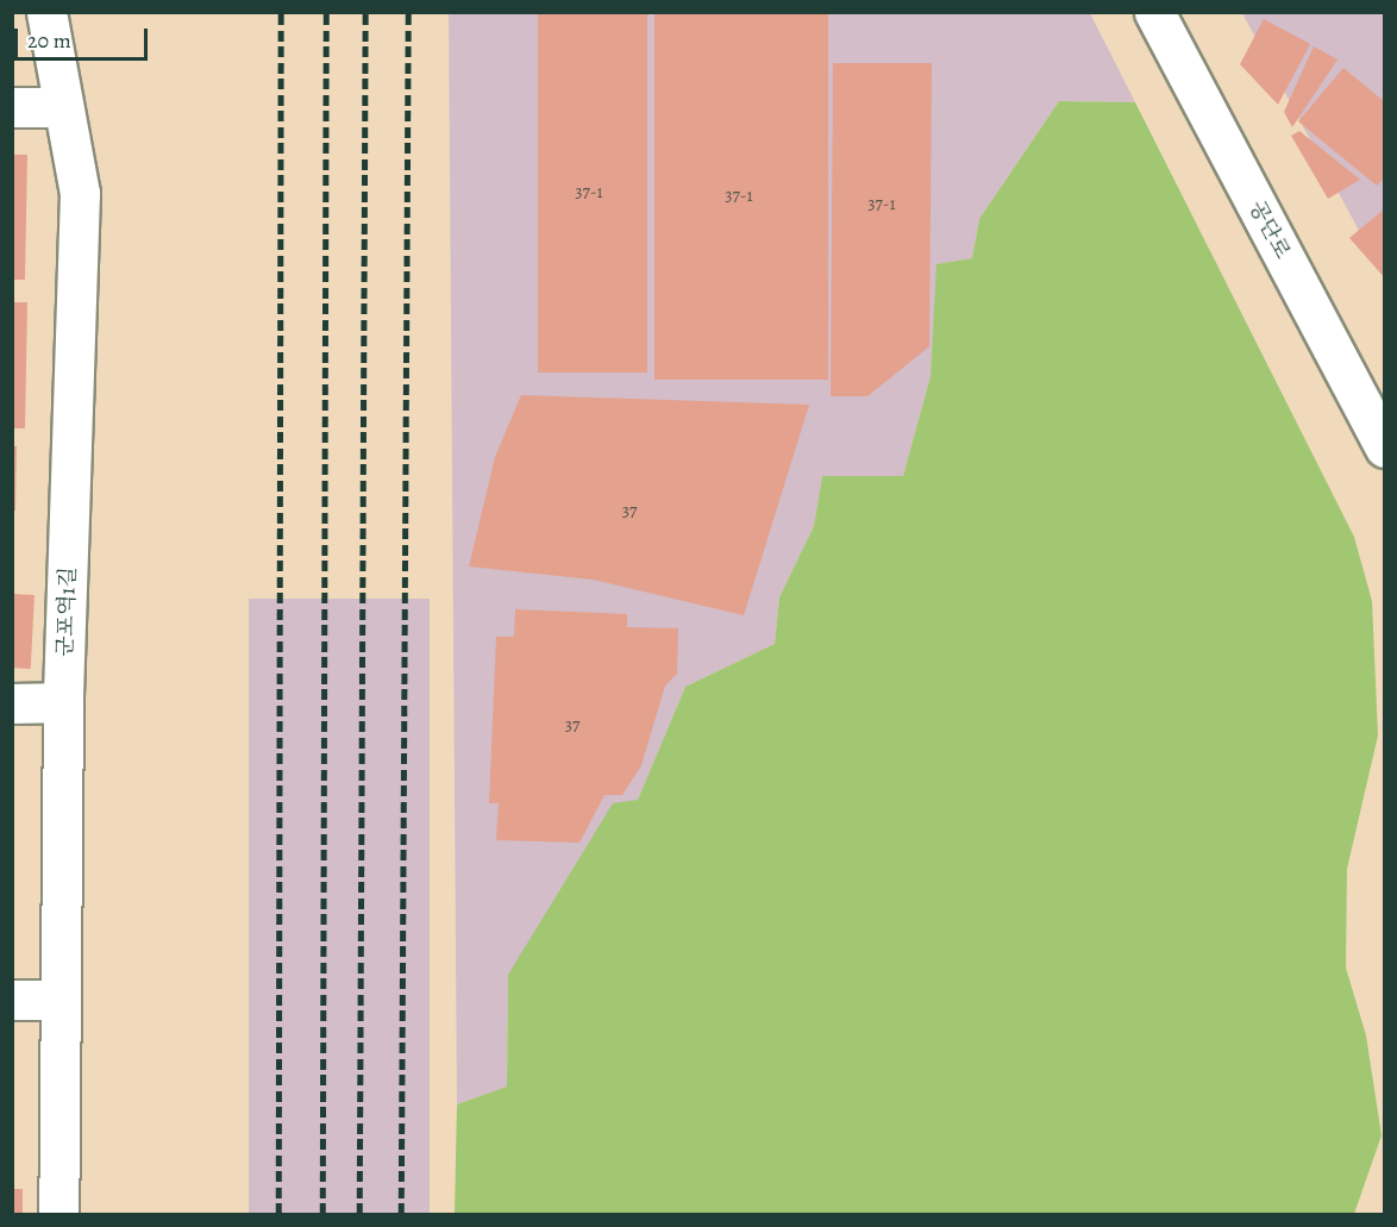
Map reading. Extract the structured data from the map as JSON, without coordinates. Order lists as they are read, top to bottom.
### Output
{
  "streets": {
    "street": ["공단로", "군포역1길"]
  },
  "house_numbers": [
    "37-1",
    "37-1",
    "37-1",
    "37",
    "37"
  ],
  "scale_bar": "20 m"
}
